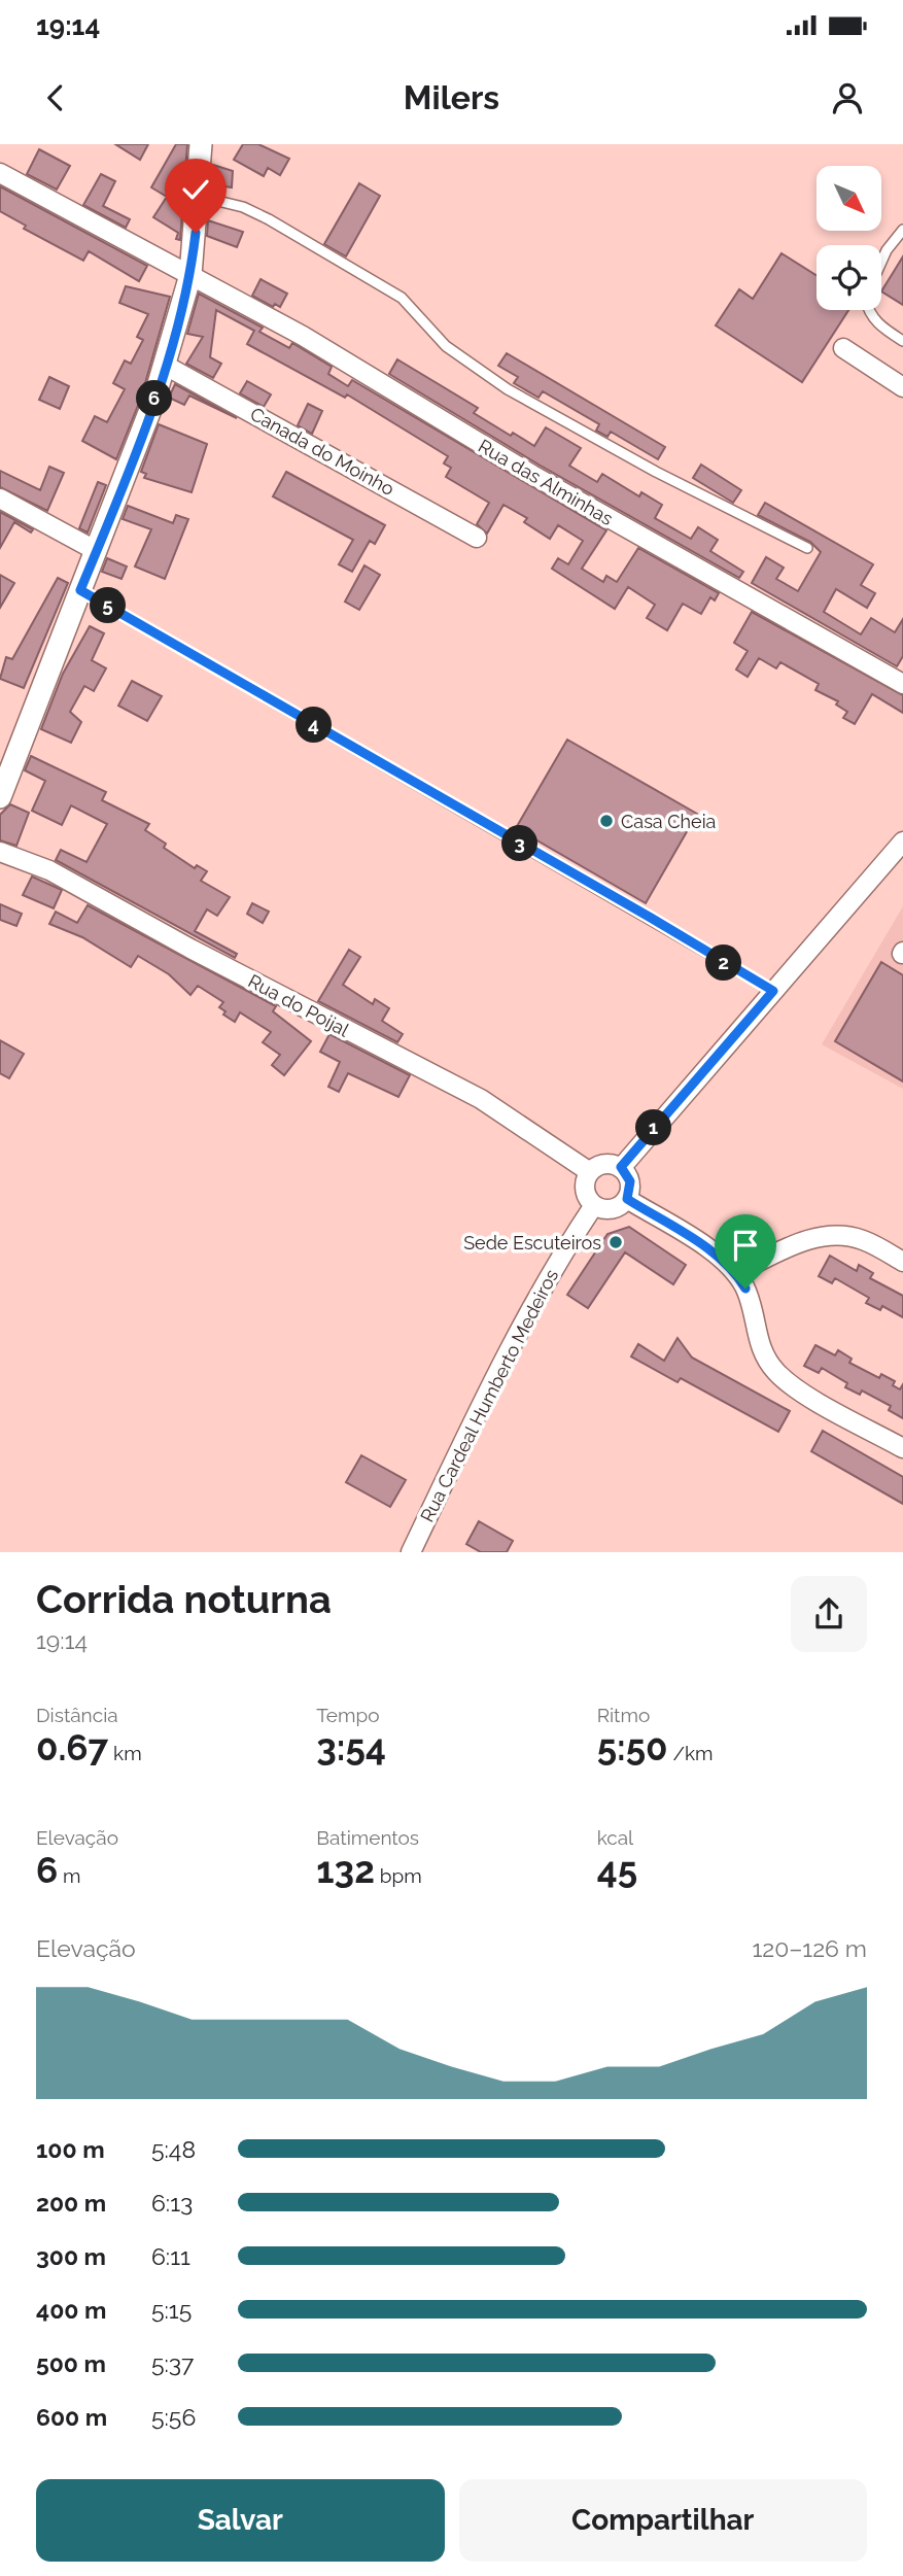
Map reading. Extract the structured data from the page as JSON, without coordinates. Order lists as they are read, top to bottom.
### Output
{
  "streets": {
    "street": [
      "Canada do Moinho",
      "Rua das Alminhas",
      "Rua do Poijal",
      "Rua Cardeal Humberto Medeiros"
    ]
  },
  "crossings": [
    ["Rua do Poijal", "Rua Cardeal Humberto Medeiros"]
  ],
  "places": ["Casa Cheia", "Sede Escuteiros"],
  "north": "bottom right",
  "page": {
    "status": "19:14",
    "header": "Milers",
    "pins": [
      "6",
      "5",
      "4",
      "3",
      "2",
      "1"
    ],
    "heading": ["Corrida noturna", "19:14"],
    "stats": [
      ["Distância", "0.67 km"],
      ["Tempo", "3:54"],
      ["Ritmo", "5:50 /km"],
      ["Elevação", "6 m"],
      ["Batimentos", "132 bpm"],
      ["kcal", "45"]
    ],
    "chart": ["Elevação", "120–126 m"],
    "list": [
      {
        "name": "100 m",
        "note": "5:48"
      },
      {
        "name": "200 m",
        "note": "6:13"
      },
      {
        "name": "300 m",
        "note": "6:11"
      },
      {
        "name": "400 m",
        "note": "5:15"
      },
      {
        "name": "500 m",
        "note": "5:37"
      },
      {
        "name": "600 m",
        "note": "5:56"
      }
    ],
    "buttons": ["Salvar", "Compartilhar"]
  }
}
